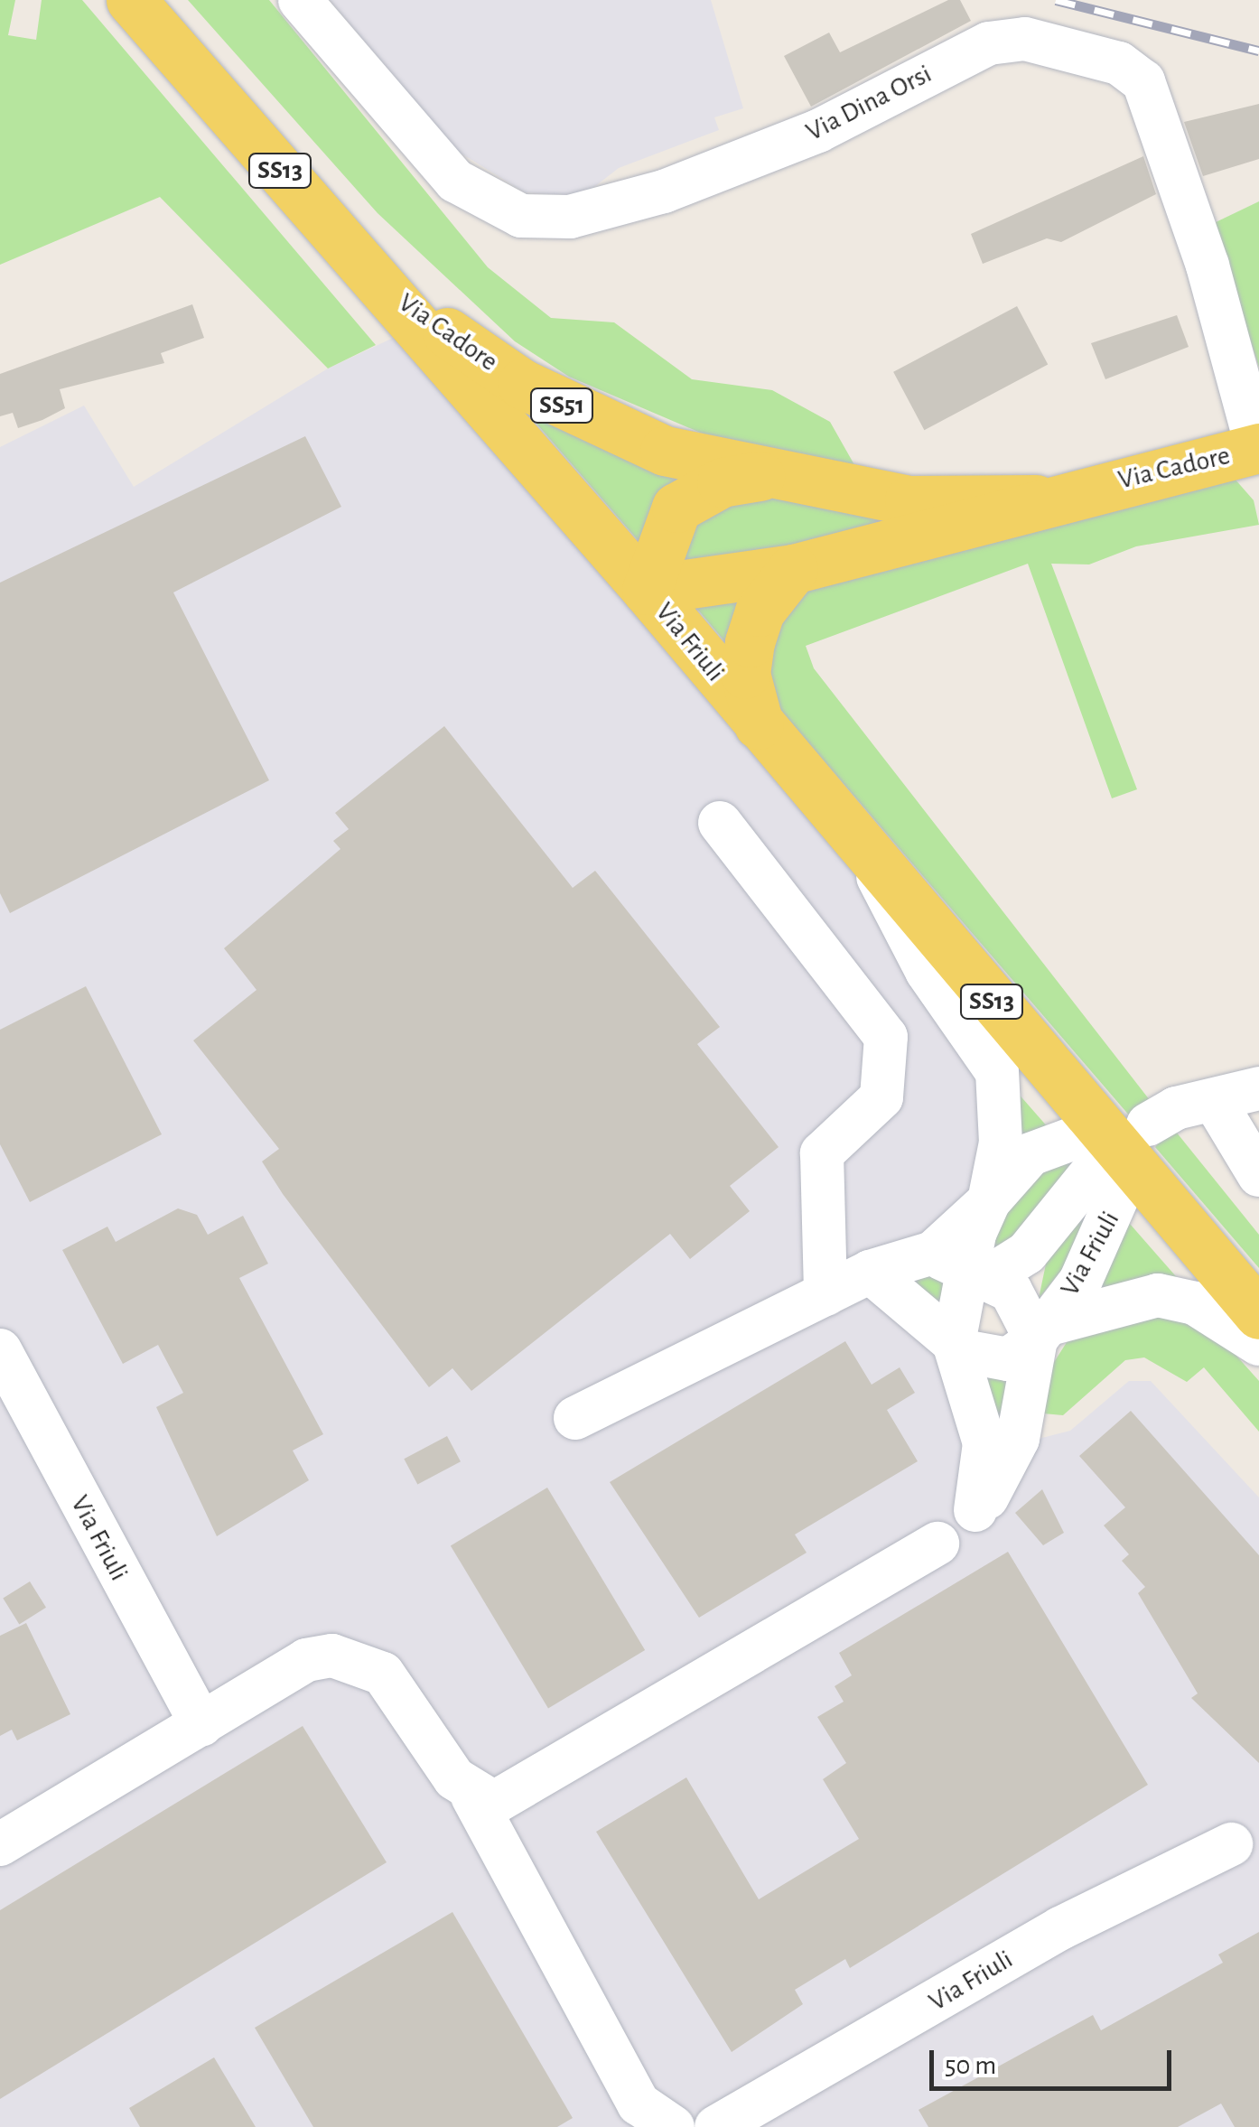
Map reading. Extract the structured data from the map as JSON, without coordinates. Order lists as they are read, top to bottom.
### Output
{
  "streets": {
    "main road": [
      "SS13",
      "Via Cadore",
      "SS51",
      "Via Friuli"
    ],
    "street": ["Via Dina Orsi"]
  },
  "crossings": [
    ["Via Dina Orsi", "Via Cadore"],
    ["Via Cadore", "Via Friuli"]
  ],
  "scale_bar": "50 m"
}
